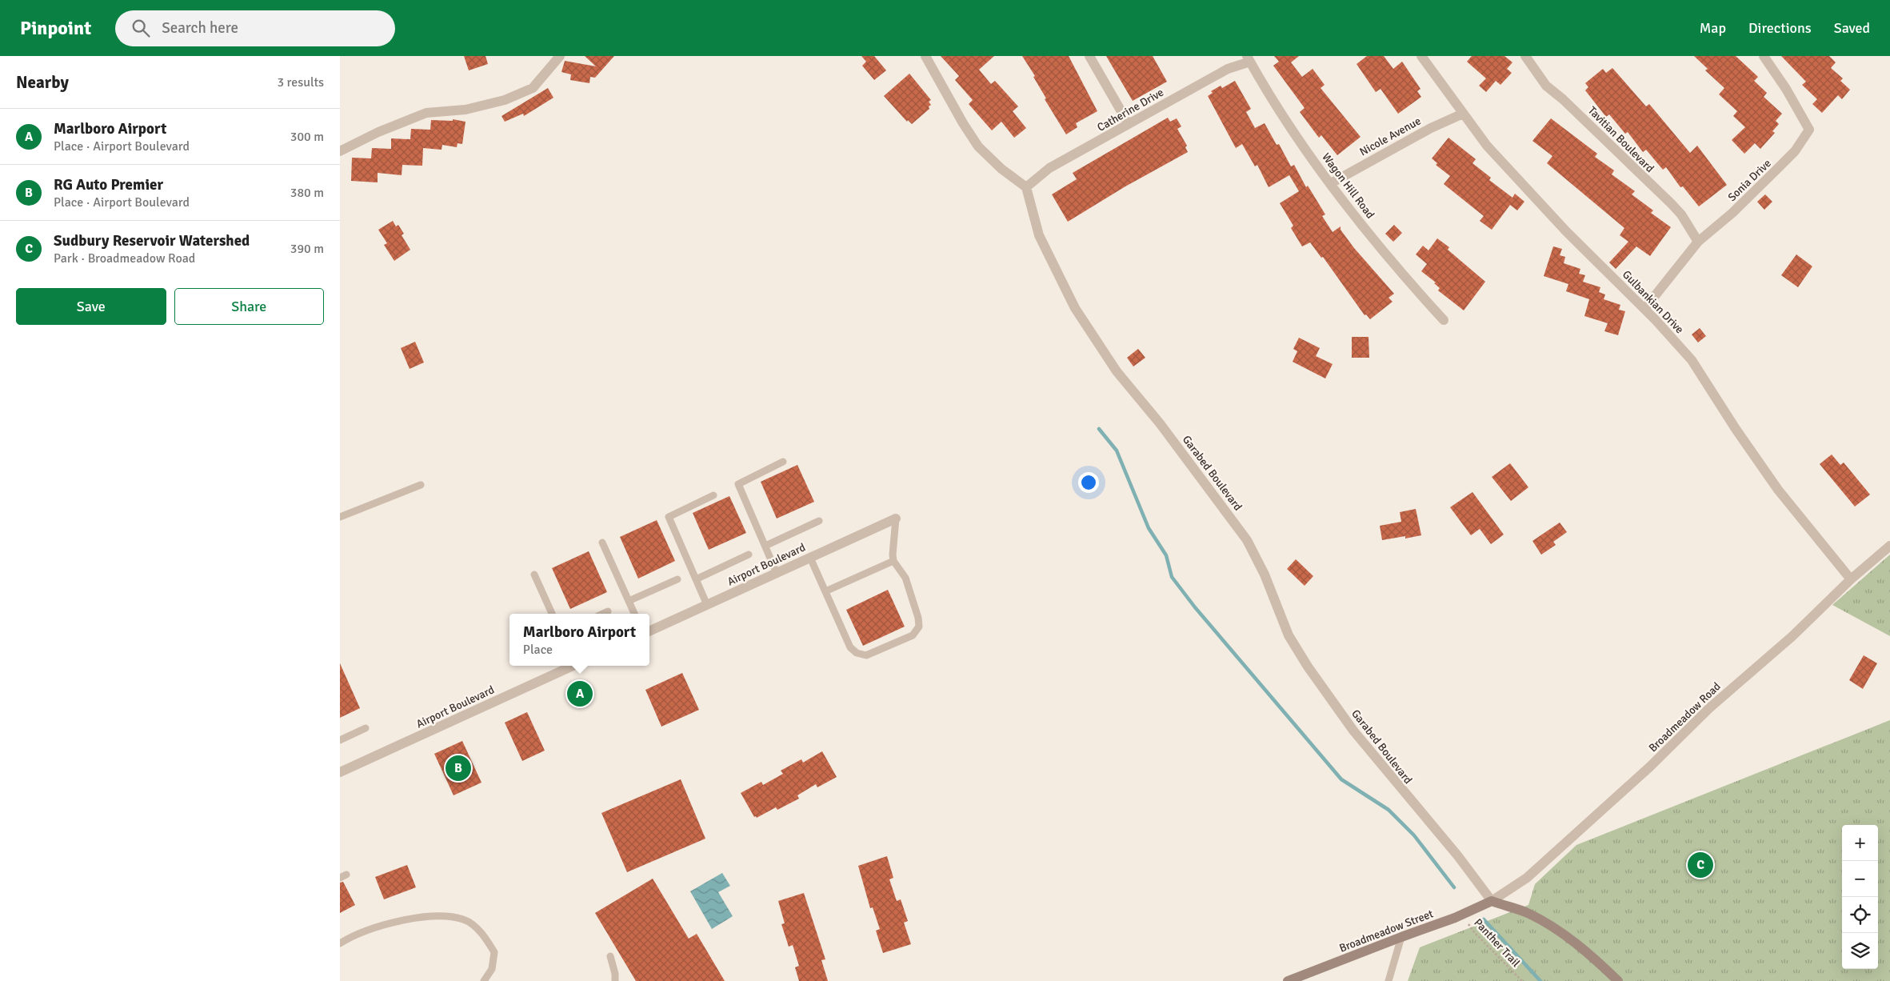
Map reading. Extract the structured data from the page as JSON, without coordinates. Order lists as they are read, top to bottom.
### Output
{
  "streets": {
    "street": [
      "Catherine Drive",
      "Nicole Avenue",
      "Tavitian Boulevard",
      "Sonia Drive",
      "Wagon Hill Road",
      "Gulbankian Drive",
      "Garabed Boulevard",
      "Airport Boulevard",
      "Broadmeadow Road",
      "Broadmeadow Street"
    ],
    "path": ["Panther Trail"]
  },
  "crossings": [
    ["Catherine Drive", "Wagon Hill Road"],
    ["Catherine Drive", "Garabed Boulevard"],
    ["Nicole Avenue", "Wagon Hill Road"],
    ["Nicole Avenue", "Gulbankian Drive"],
    ["Tavitian Boulevard", "Sonia Drive"],
    ["Sonia Drive", "Gulbankian Drive"],
    ["Gulbankian Drive", "Broadmeadow Road"],
    ["Garabed Boulevard", "Broadmeadow Road"],
    ["Garabed Boulevard", "Broadmeadow Street"],
    ["Broadmeadow Road", "Broadmeadow Street"],
    ["Broadmeadow Street", "Panther Trail"]
  ],
  "page": {
    "header": "Pinpoint",
    "search": "Search here",
    "nav": ["Map", "Directions", "Saved"],
    "heading": ["Nearby", "3 results"],
    "list": [
      {
        "mark": "A",
        "name": "Marlboro Airport",
        "note": "Place · Airport Boulevard",
        "value": "300 m"
      },
      {
        "mark": "B",
        "name": "RG Auto Premier",
        "note": "Place · Airport Boulevard",
        "value": "380 m"
      },
      {
        "mark": "C",
        "name": "Sudbury Reservoir Watershed",
        "note": "Park · Broadmeadow Road",
        "value": "390 m"
      }
    ],
    "buttons": ["Save", "Share"],
    "popup": ["Marlboro Airport", "Place"],
    "pins": ["A", "B", "C"],
    "map_buttons": ["+", "−"]
  }
}
